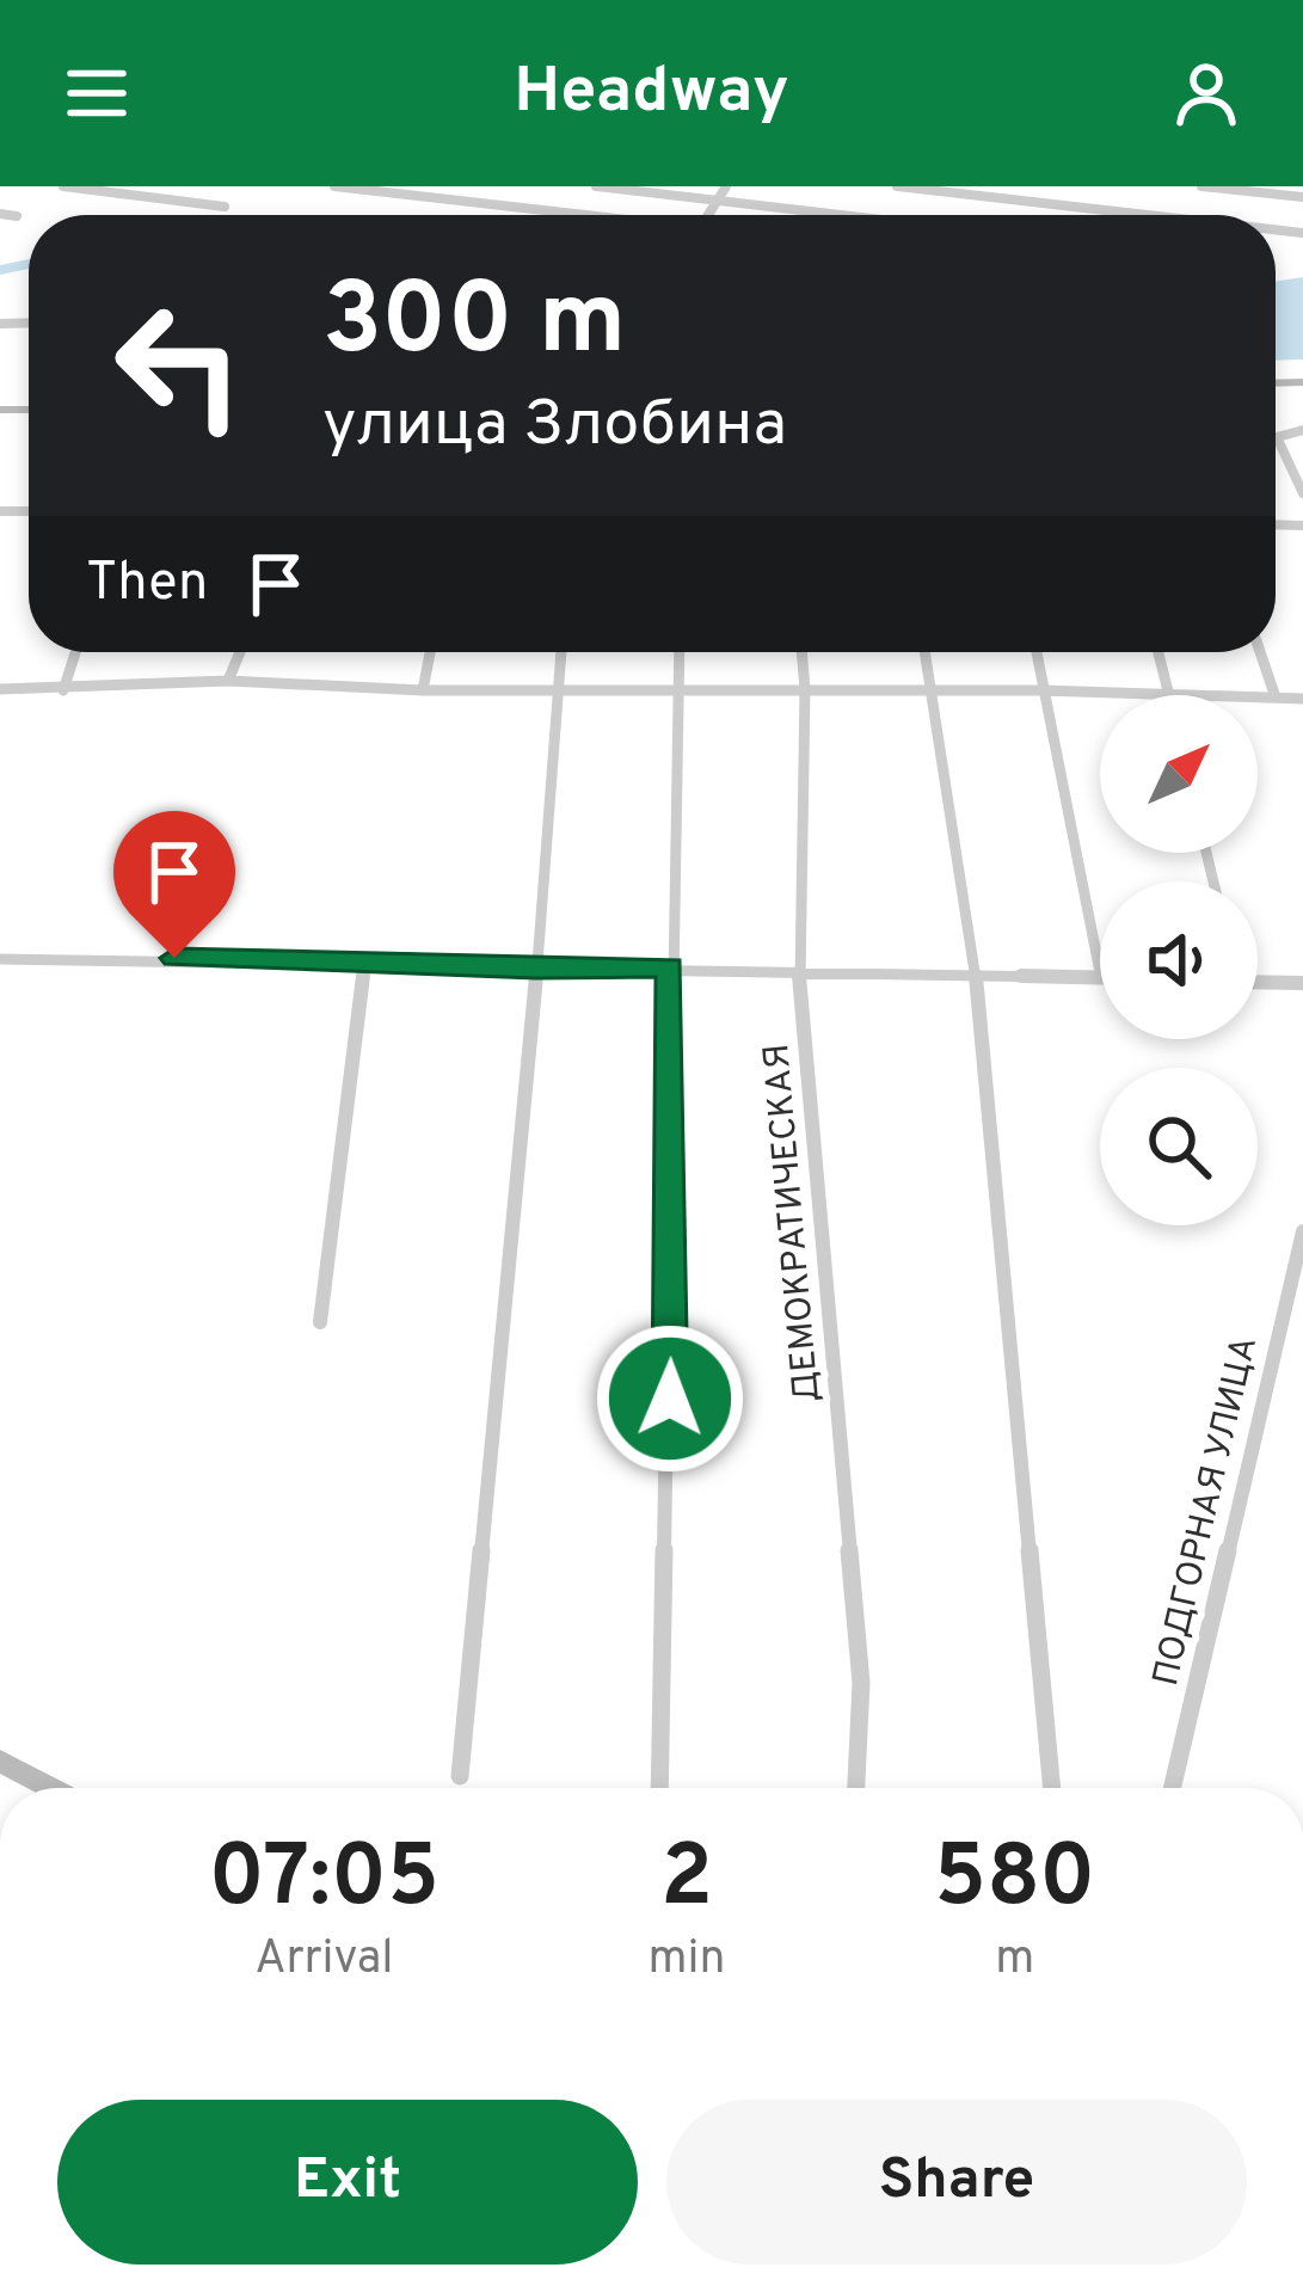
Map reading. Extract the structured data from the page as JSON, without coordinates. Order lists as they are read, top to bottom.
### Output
{
  "streets": {
    "street": ["ДЕМОКРАТИЧЕСКАЯ", "ПОДГОРНАЯ УЛИЦА"]
  },
  "north": "top right",
  "page": {
    "header": "Headway",
    "turn": ["300 m", "улица Злобина"],
    "then": "Then",
    "eta": [
      "07:05",
      "Arrival",
      "2",
      "min",
      "580",
      "m"
    ],
    "buttons": ["Exit", "Share"]
  }
}
